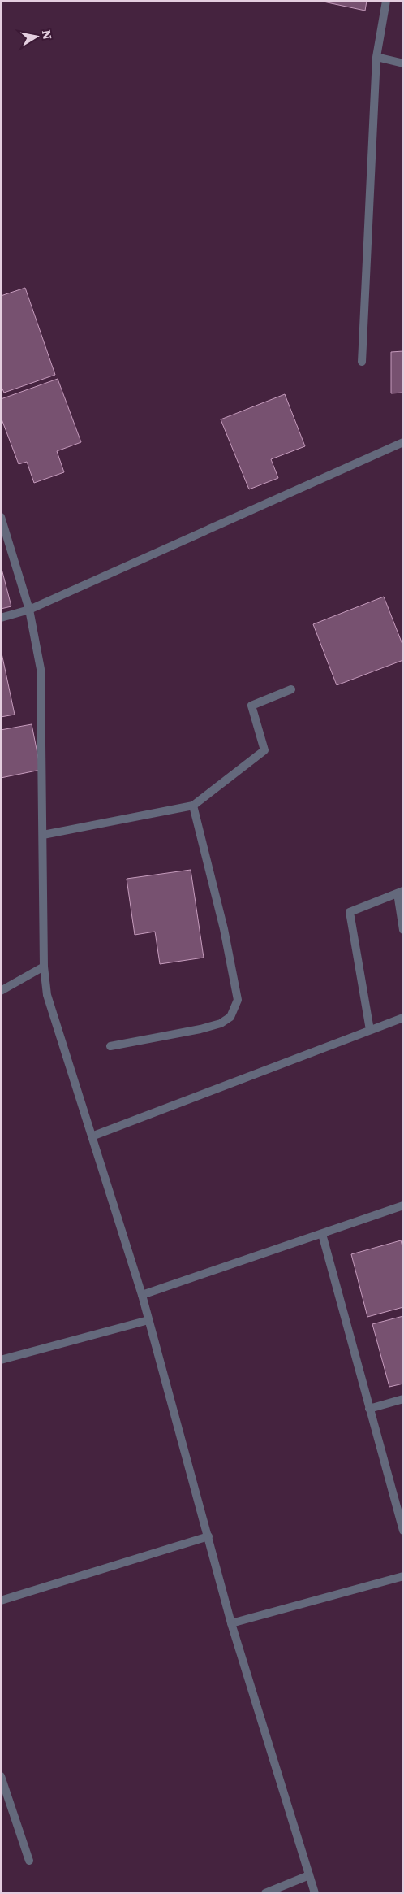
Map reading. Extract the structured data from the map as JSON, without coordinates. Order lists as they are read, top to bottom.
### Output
{
  "north": "right"
}
